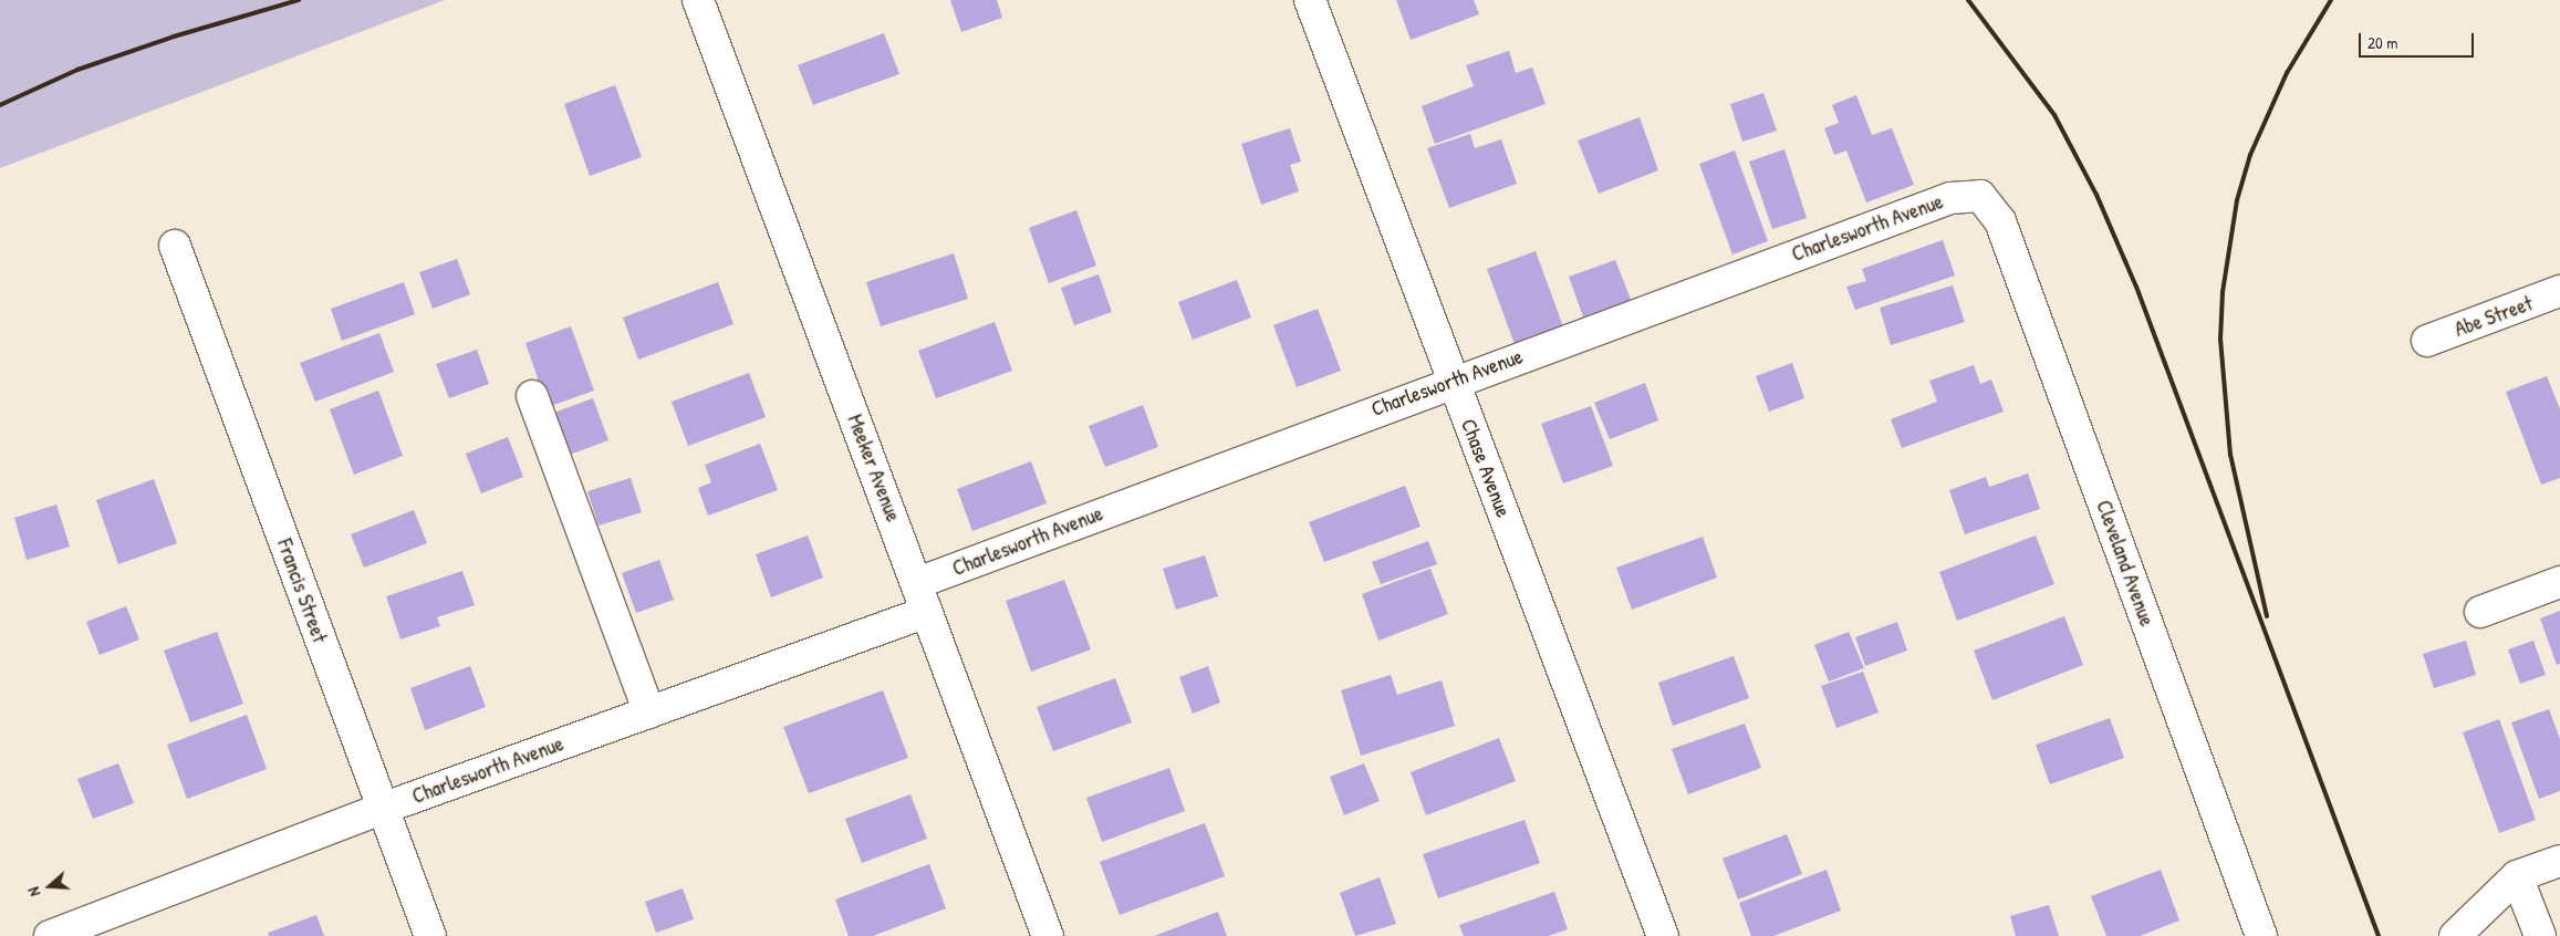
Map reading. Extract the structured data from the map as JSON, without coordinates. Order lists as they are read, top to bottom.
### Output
{
  "streets": {
    "street": [
      "Charlesworth Avenue",
      "Abe Street",
      "Meeker Avenue",
      "Chase Avenue",
      "Cleveland Avenue",
      "Francis Street"
    ]
  },
  "crossings": [
    ["Charlesworth Avenue", "Meeker Avenue"],
    ["Charlesworth Avenue", "Chase Avenue"],
    ["Charlesworth Avenue", "Cleveland Avenue"],
    ["Charlesworth Avenue", "Francis Street"]
  ],
  "scale_bar": "20 m",
  "north": "left"
}
